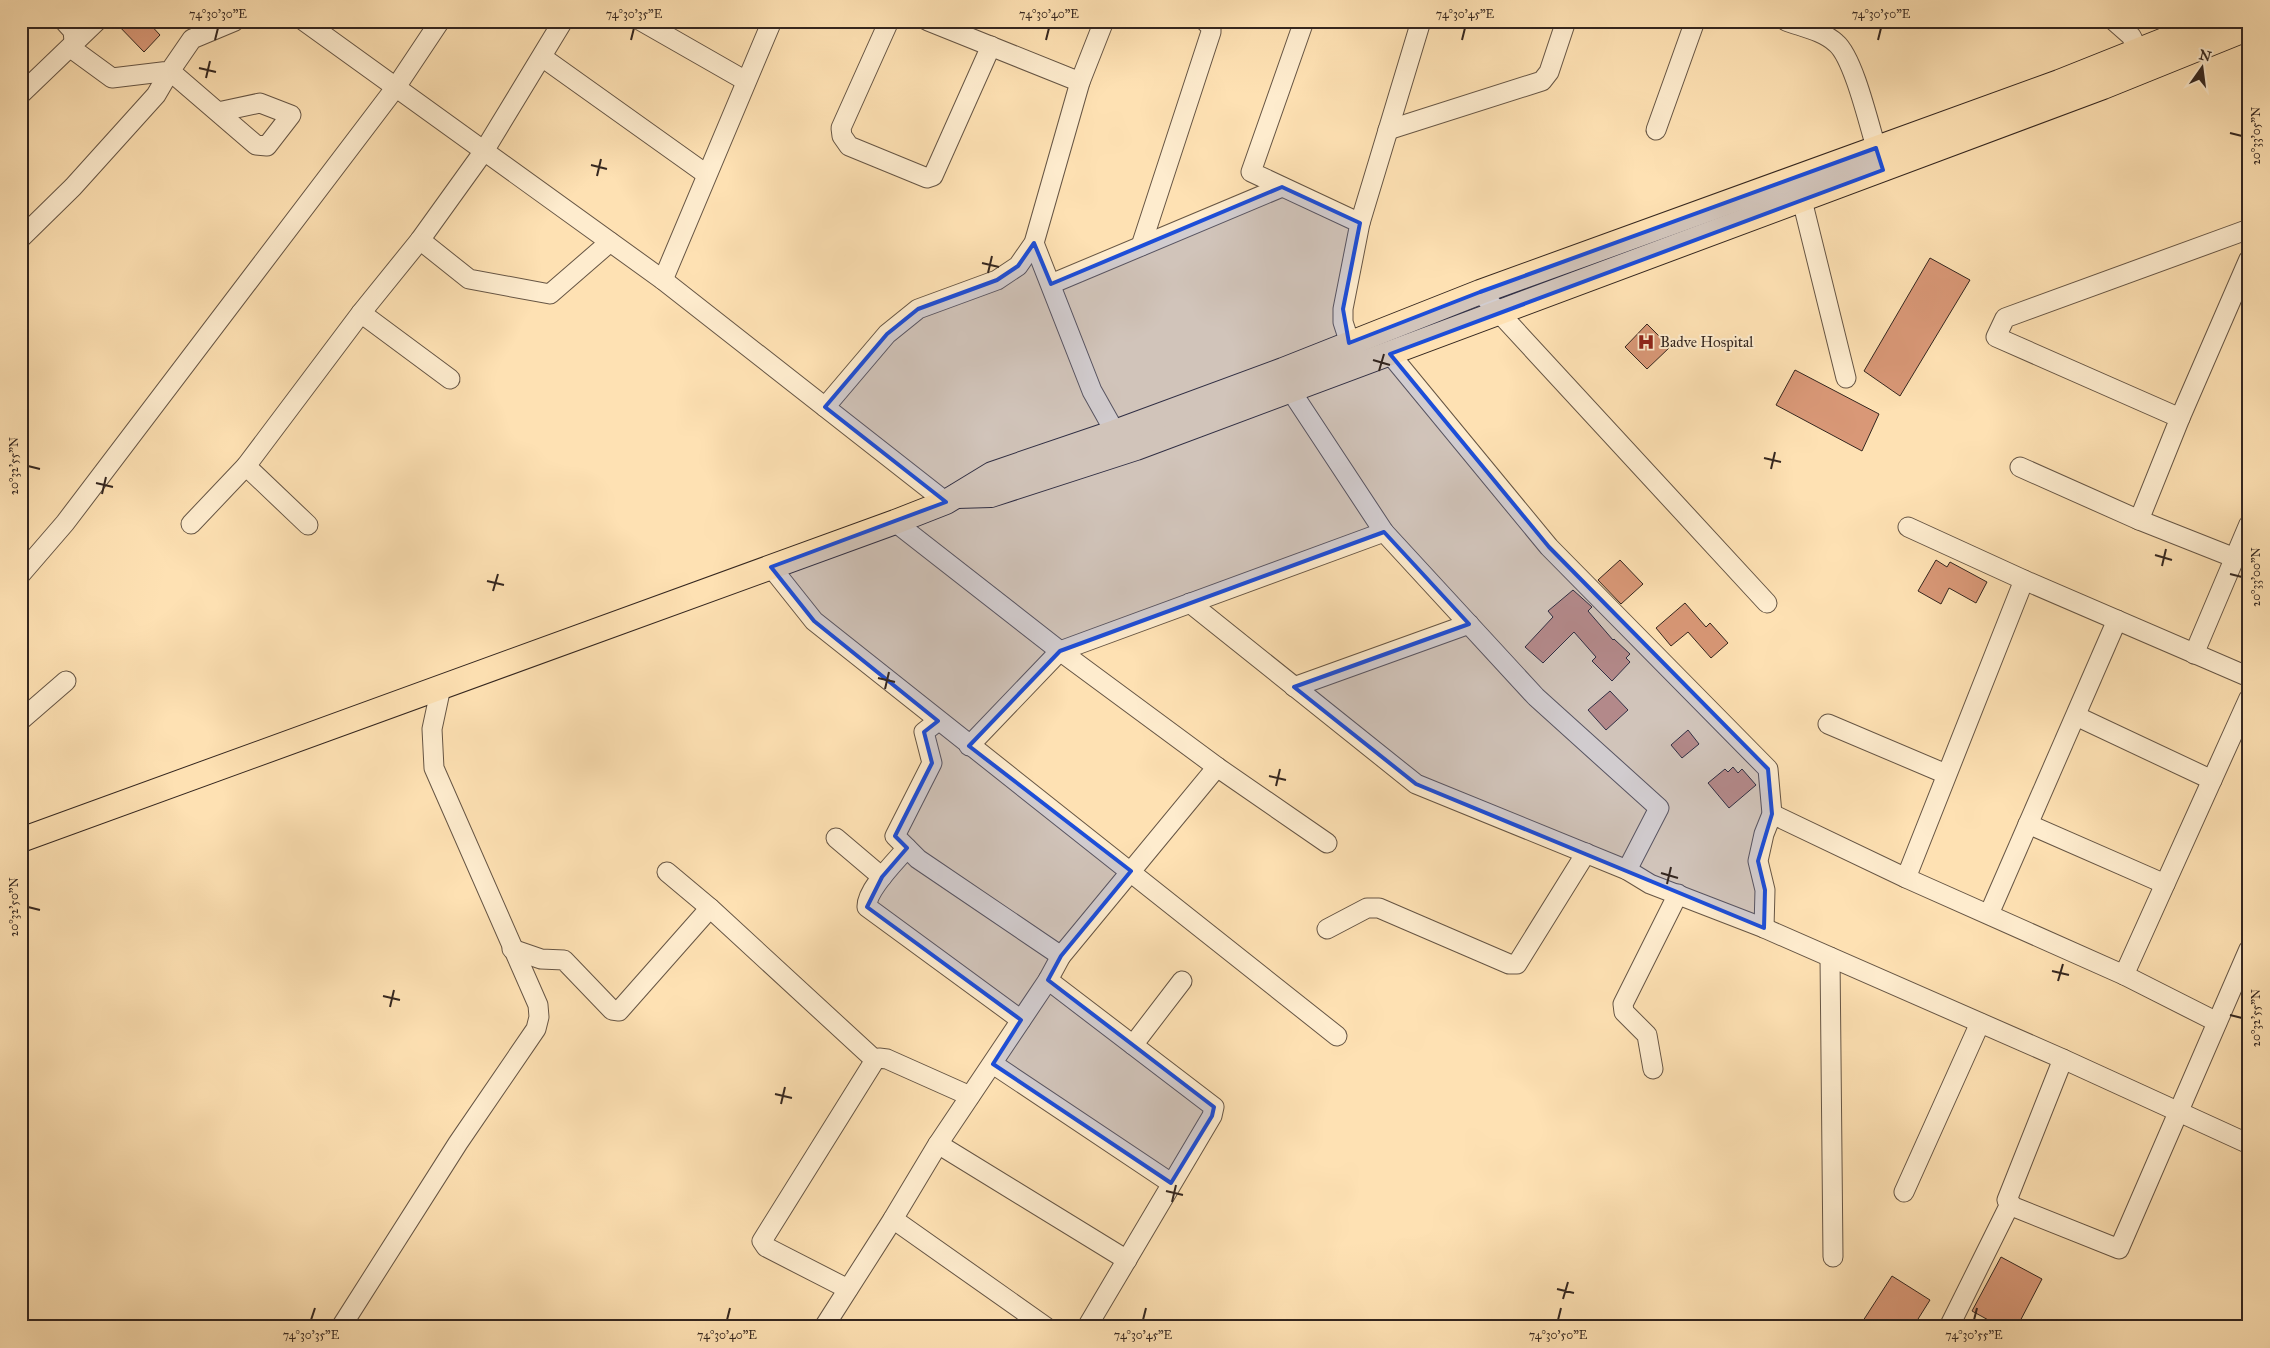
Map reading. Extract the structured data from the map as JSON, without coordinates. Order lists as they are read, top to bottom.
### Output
{
  "places": {
    "hospital": ["Badve Hospital"]
  },
  "north": "top",
  "coordinates": [
    "74°30'30\"E",
    "74°30'35\"E",
    "74°30'40\"E",
    "74°30'45\"E",
    "74°30'50\"E",
    "20°33'05\"N",
    "20°32'55\"N",
    "20°33'00\"N",
    "20°32'50\"N",
    "74°30'55\"E"
  ]
}
